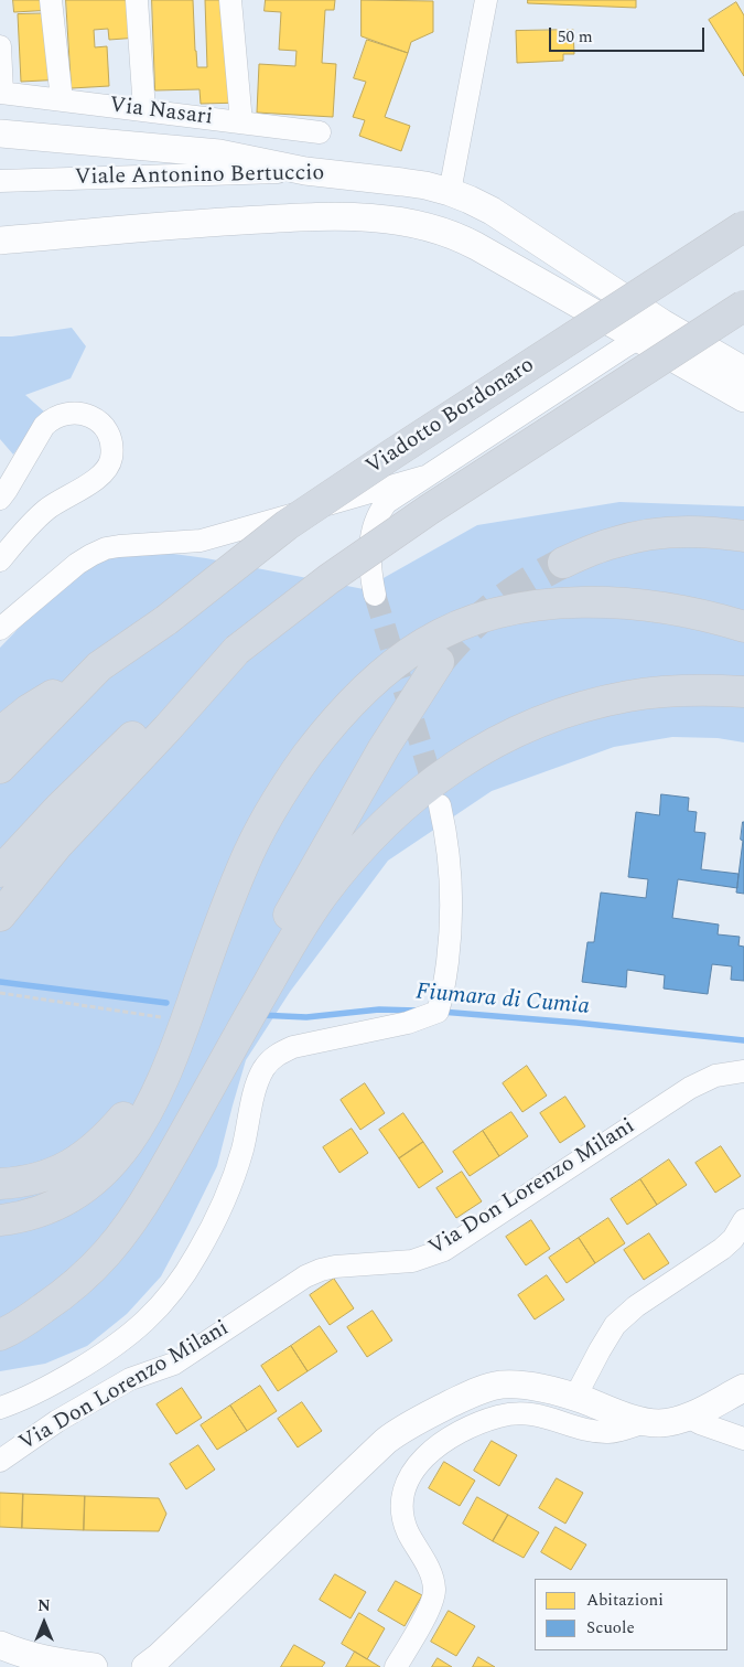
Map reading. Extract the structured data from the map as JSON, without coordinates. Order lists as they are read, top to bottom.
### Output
{
  "streets": {
    "highway": ["Viadotto Bordonaro"],
    "street": ["Via Nasari", "Viale Antonino Bertuccio", "Via Don Lorenzo Milani"]
  },
  "water": ["Fiumara di Cumia"],
  "legend": ["Abitazioni", "Scuole"],
  "scale_bar": "50 m",
  "north": "top"
}
